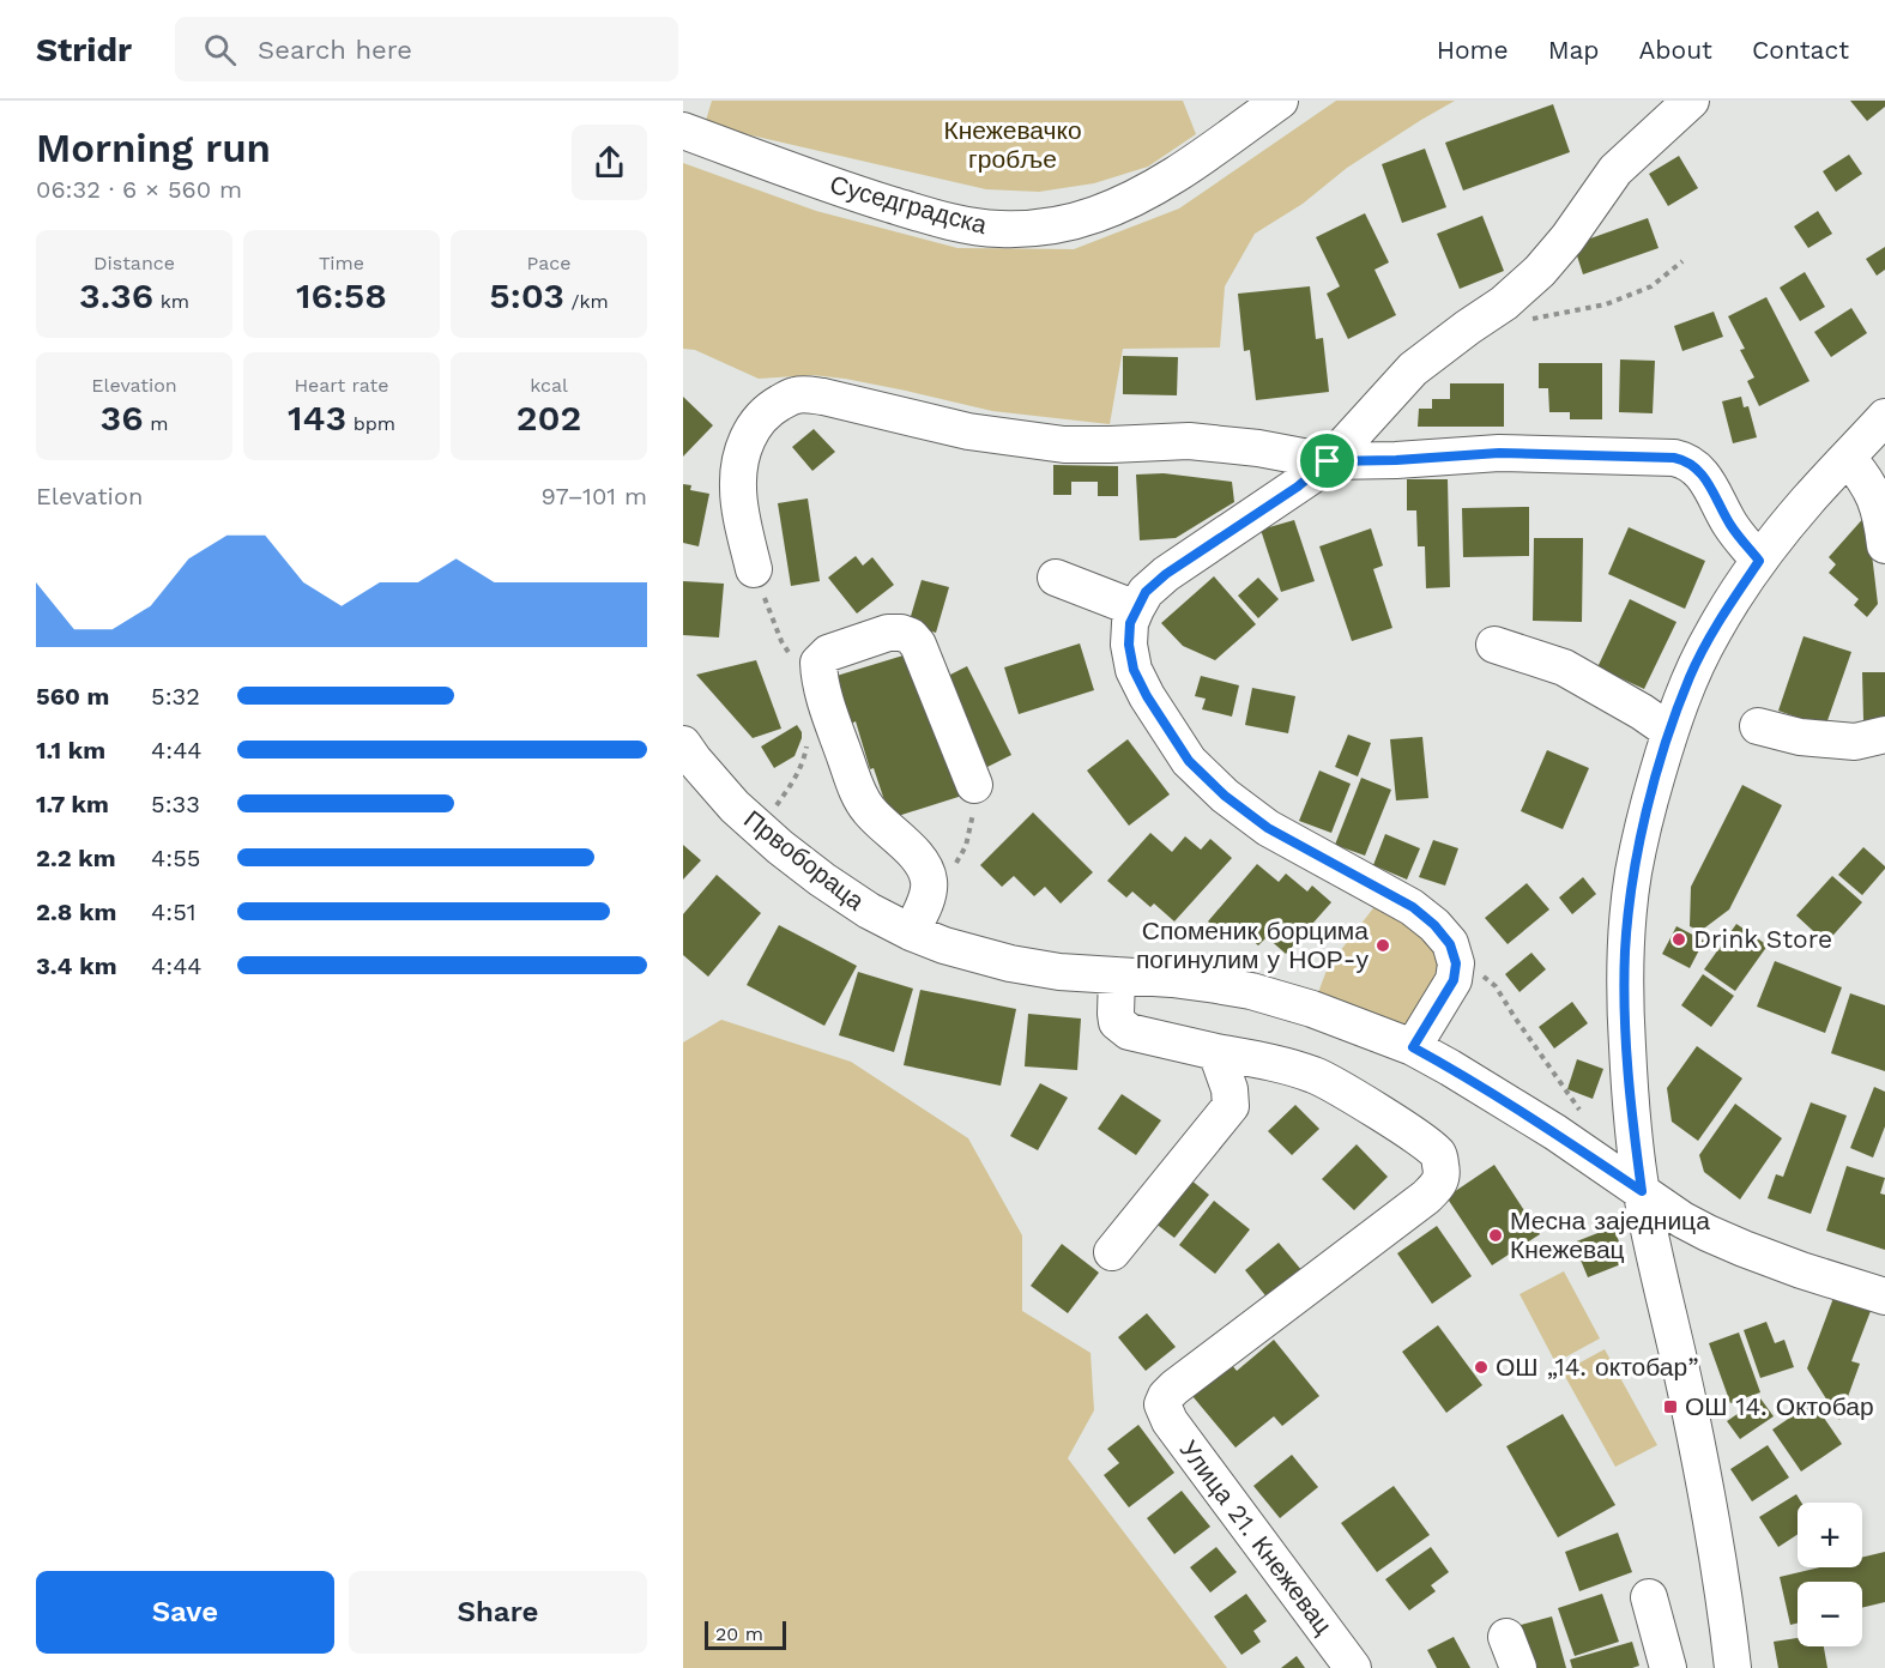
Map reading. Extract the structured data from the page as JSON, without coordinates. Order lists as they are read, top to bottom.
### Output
{
  "streets": {
    "street": ["Суседградска", "Првобораца", "Улица 21. Кнежевац"]
  },
  "parks": ["Кнежевачко гробље"],
  "places": {
    "other": [
      "Drink Store",
      "Споменик борцима погинулим у НОР-у",
      "Месна заједница Кнежевац",
      "ОШ „14. октобар”"
    ],
    "transit": ["ОШ 14. Октобар"]
  },
  "scale_bar": "20 m",
  "page": {
    "header": "Stridr",
    "search": "Search here",
    "nav": [
      "Home",
      "Map",
      "About",
      "Contact"
    ],
    "heading": ["Morning run", "06:32 · 6 × 560 m"],
    "stats": [
      ["Distance", "3.36 km"],
      ["Time", "16:58"],
      ["Pace", "5:03 /km"],
      ["Elevation", "36 m"],
      ["Heart rate", "143 bpm"],
      ["kcal", "202"]
    ],
    "chart": ["Elevation", "97–101 m"],
    "list": [
      {
        "name": "560 m",
        "note": "5:32"
      },
      {
        "name": "1.1 km",
        "note": "4:44"
      },
      {
        "name": "1.7 km",
        "note": "5:33"
      },
      {
        "name": "2.2 km",
        "note": "4:55"
      },
      {
        "name": "2.8 km",
        "note": "4:51"
      },
      {
        "name": "3.4 km",
        "note": "4:44"
      }
    ],
    "map_buttons": ["+", "−"],
    "buttons": ["Save", "Share"],
    "scale": "20 m"
  }
}
